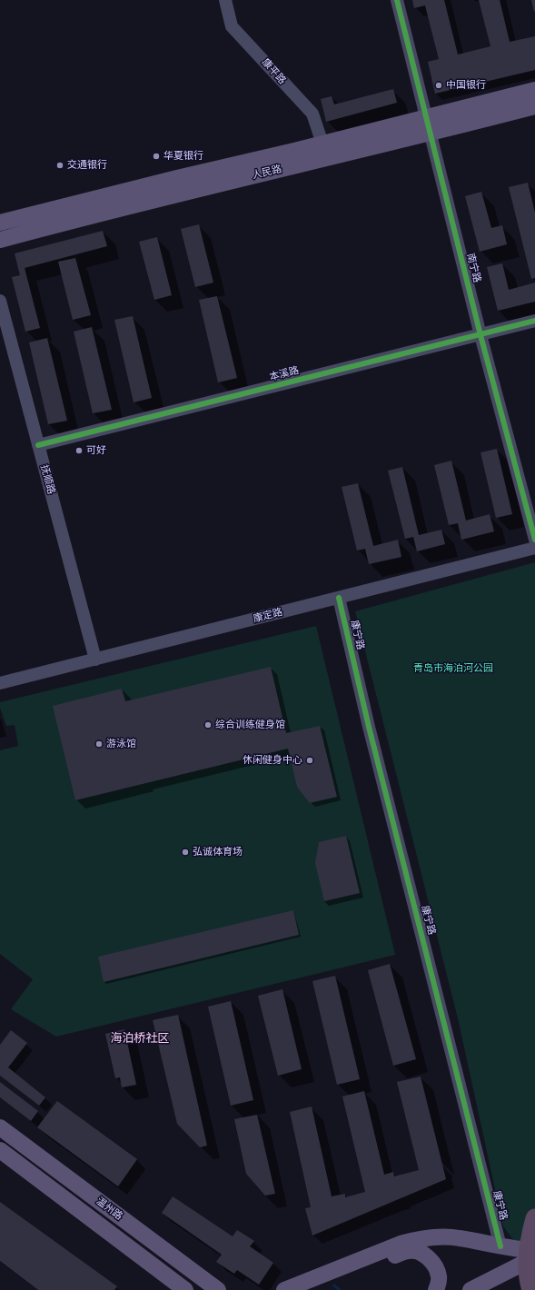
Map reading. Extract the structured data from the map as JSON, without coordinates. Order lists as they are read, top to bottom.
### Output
{
  "streets": {
    "main road": ["人民路", "温州路"],
    "street": [
      "康平路",
      "南宁路",
      "本溪路",
      "抚顺路",
      "康定路",
      "康宁路"
    ]
  },
  "crossings": [
    ["康平路", "人民路"],
    ["人民路", "南宁路"],
    ["南宁路", "本溪路"],
    ["本溪路", "抚顺路"],
    ["抚顺路", "康定路"],
    ["康定路", "康宁路"]
  ],
  "districts": ["海泊桥社区"],
  "parks": ["青岛市海泊河公园"],
  "places": [
    "中国银行",
    "华夏银行",
    "交通银行",
    "可好",
    "综合训练健身馆",
    "游泳馆",
    "休闲健身中心",
    "弘诚体育场"
  ]
}
